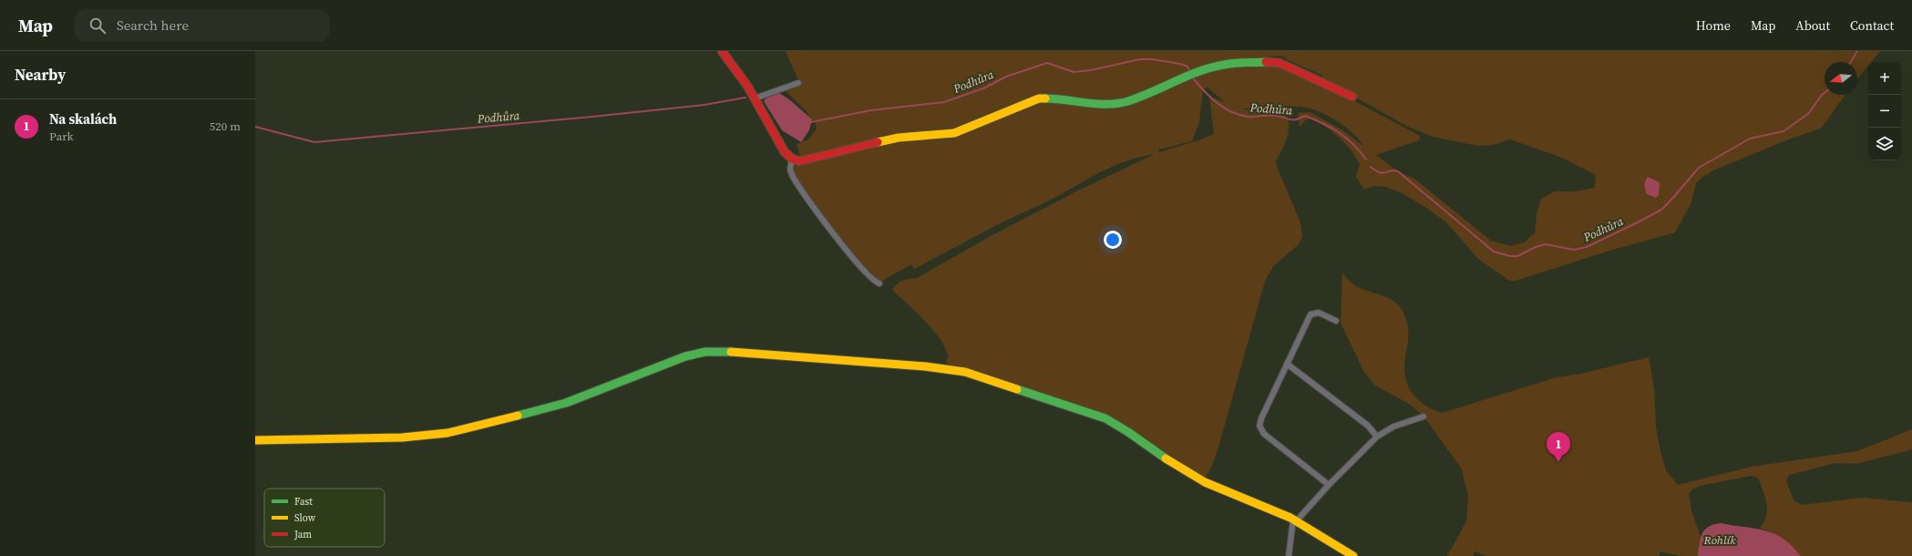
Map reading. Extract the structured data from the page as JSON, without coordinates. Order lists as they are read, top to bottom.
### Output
{
  "water": ["Podhůra", "Rohlík"],
  "legend": ["Fast", "Slow", "Jam"],
  "north": "left",
  "page": {
    "header": "Map",
    "search": "Search here",
    "nav": [
      "Home",
      "Map",
      "About",
      "Contact"
    ],
    "heading": "Nearby",
    "map_buttons": ["+", "−"],
    "list": [
      {
        "mark": "1",
        "name": "Na skalách",
        "note": "Park",
        "value": "520 m"
      }
    ],
    "pins": "1"
  }
}
